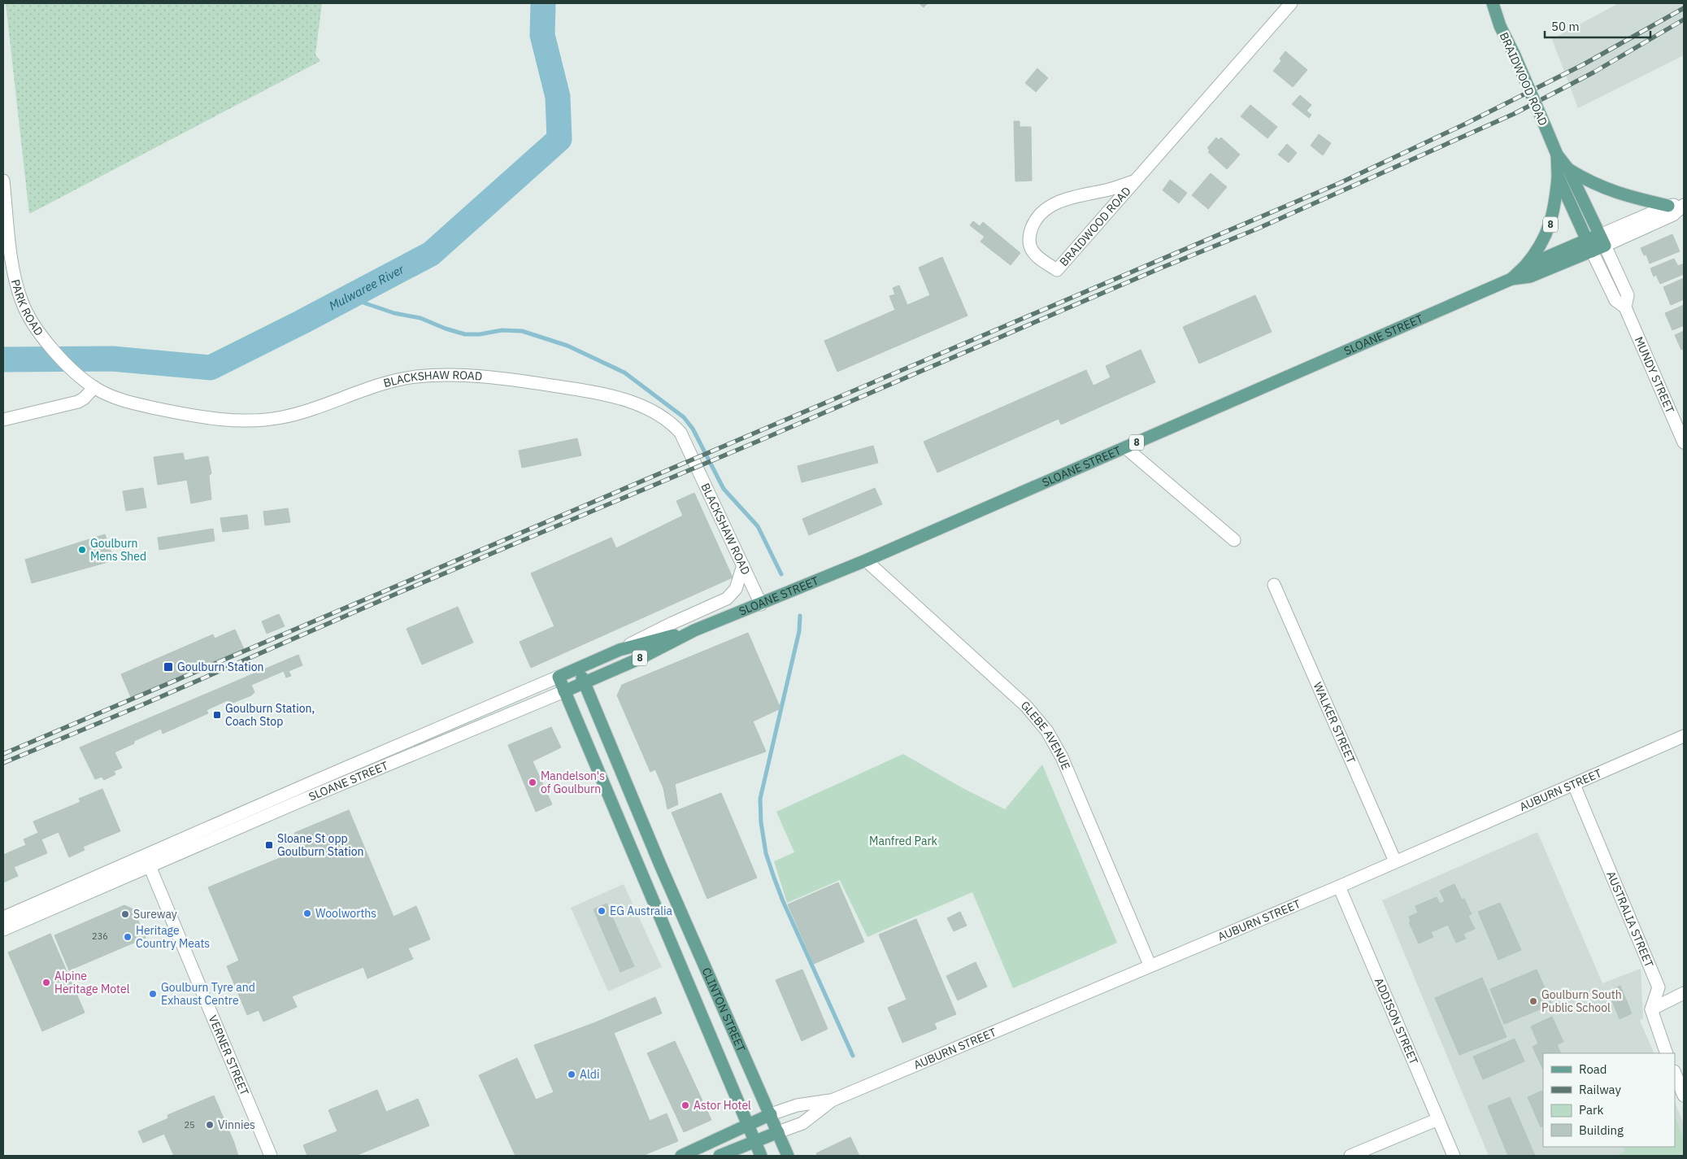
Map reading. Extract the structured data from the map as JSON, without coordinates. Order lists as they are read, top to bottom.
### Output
{
  "streets": {
    "main road": [
      "BRAIDWOOD ROAD",
      "8",
      "SLOANE STREET",
      "AUBURN STREET",
      "CLINTON STREET"
    ],
    "street": [
      "PARK ROAD",
      "MUNDY STREET",
      "BLACKSHAW ROAD",
      "WALKER STREET",
      "GLEBE AVENUE",
      "AUSTRALIA STREET",
      "ADDISON STREET",
      "VERNER STREET"
    ]
  },
  "crossings": [
    ["BRAIDWOOD ROAD", "8"],
    ["BRAIDWOOD ROAD", "SLOANE STREET"],
    ["BRAIDWOOD ROAD", "MUNDY STREET"],
    ["8", "SLOANE STREET"],
    ["PARK ROAD", "BLACKSHAW ROAD"],
    ["SLOANE STREET", "MUNDY STREET"],
    ["SLOANE STREET", "BLACKSHAW ROAD"],
    ["SLOANE STREET", "GLEBE AVENUE"],
    ["SLOANE STREET", "CLINTON STREET"],
    ["SLOANE STREET", "VERNER STREET"],
    ["WALKER STREET", "AUBURN STREET"],
    ["GLEBE AVENUE", "AUBURN STREET"],
    ["AUBURN STREET", "AUSTRALIA STREET"],
    ["AUBURN STREET", "CLINTON STREET"],
    ["AUBURN STREET", "ADDISON STREET"]
  ],
  "water": ["Mulwaree River"],
  "parks": ["Manfred Park"],
  "places": {
    "other": [
      "Goulburn Mens Shed",
      "Mandelson's of Goulburn",
      "EG Australia",
      "Woolworths",
      "Sureway",
      "Heritage Country Meats",
      "Alpine Heritage Motel",
      "Goulburn Tyre and Exhaust Centre",
      "Goulburn South Public School",
      "Aldi",
      "Astor Hotel",
      "Vinnies"
    ],
    "transit": ["Goulburn Station", "Goulburn Station, Coach Stop", "Sloane St opp Goulburn Station"]
  },
  "house_numbers": ["236", "25"],
  "legend": [
    "Road",
    "Railway",
    "Park",
    "Building"
  ],
  "scale_bar": "50 m"
}
